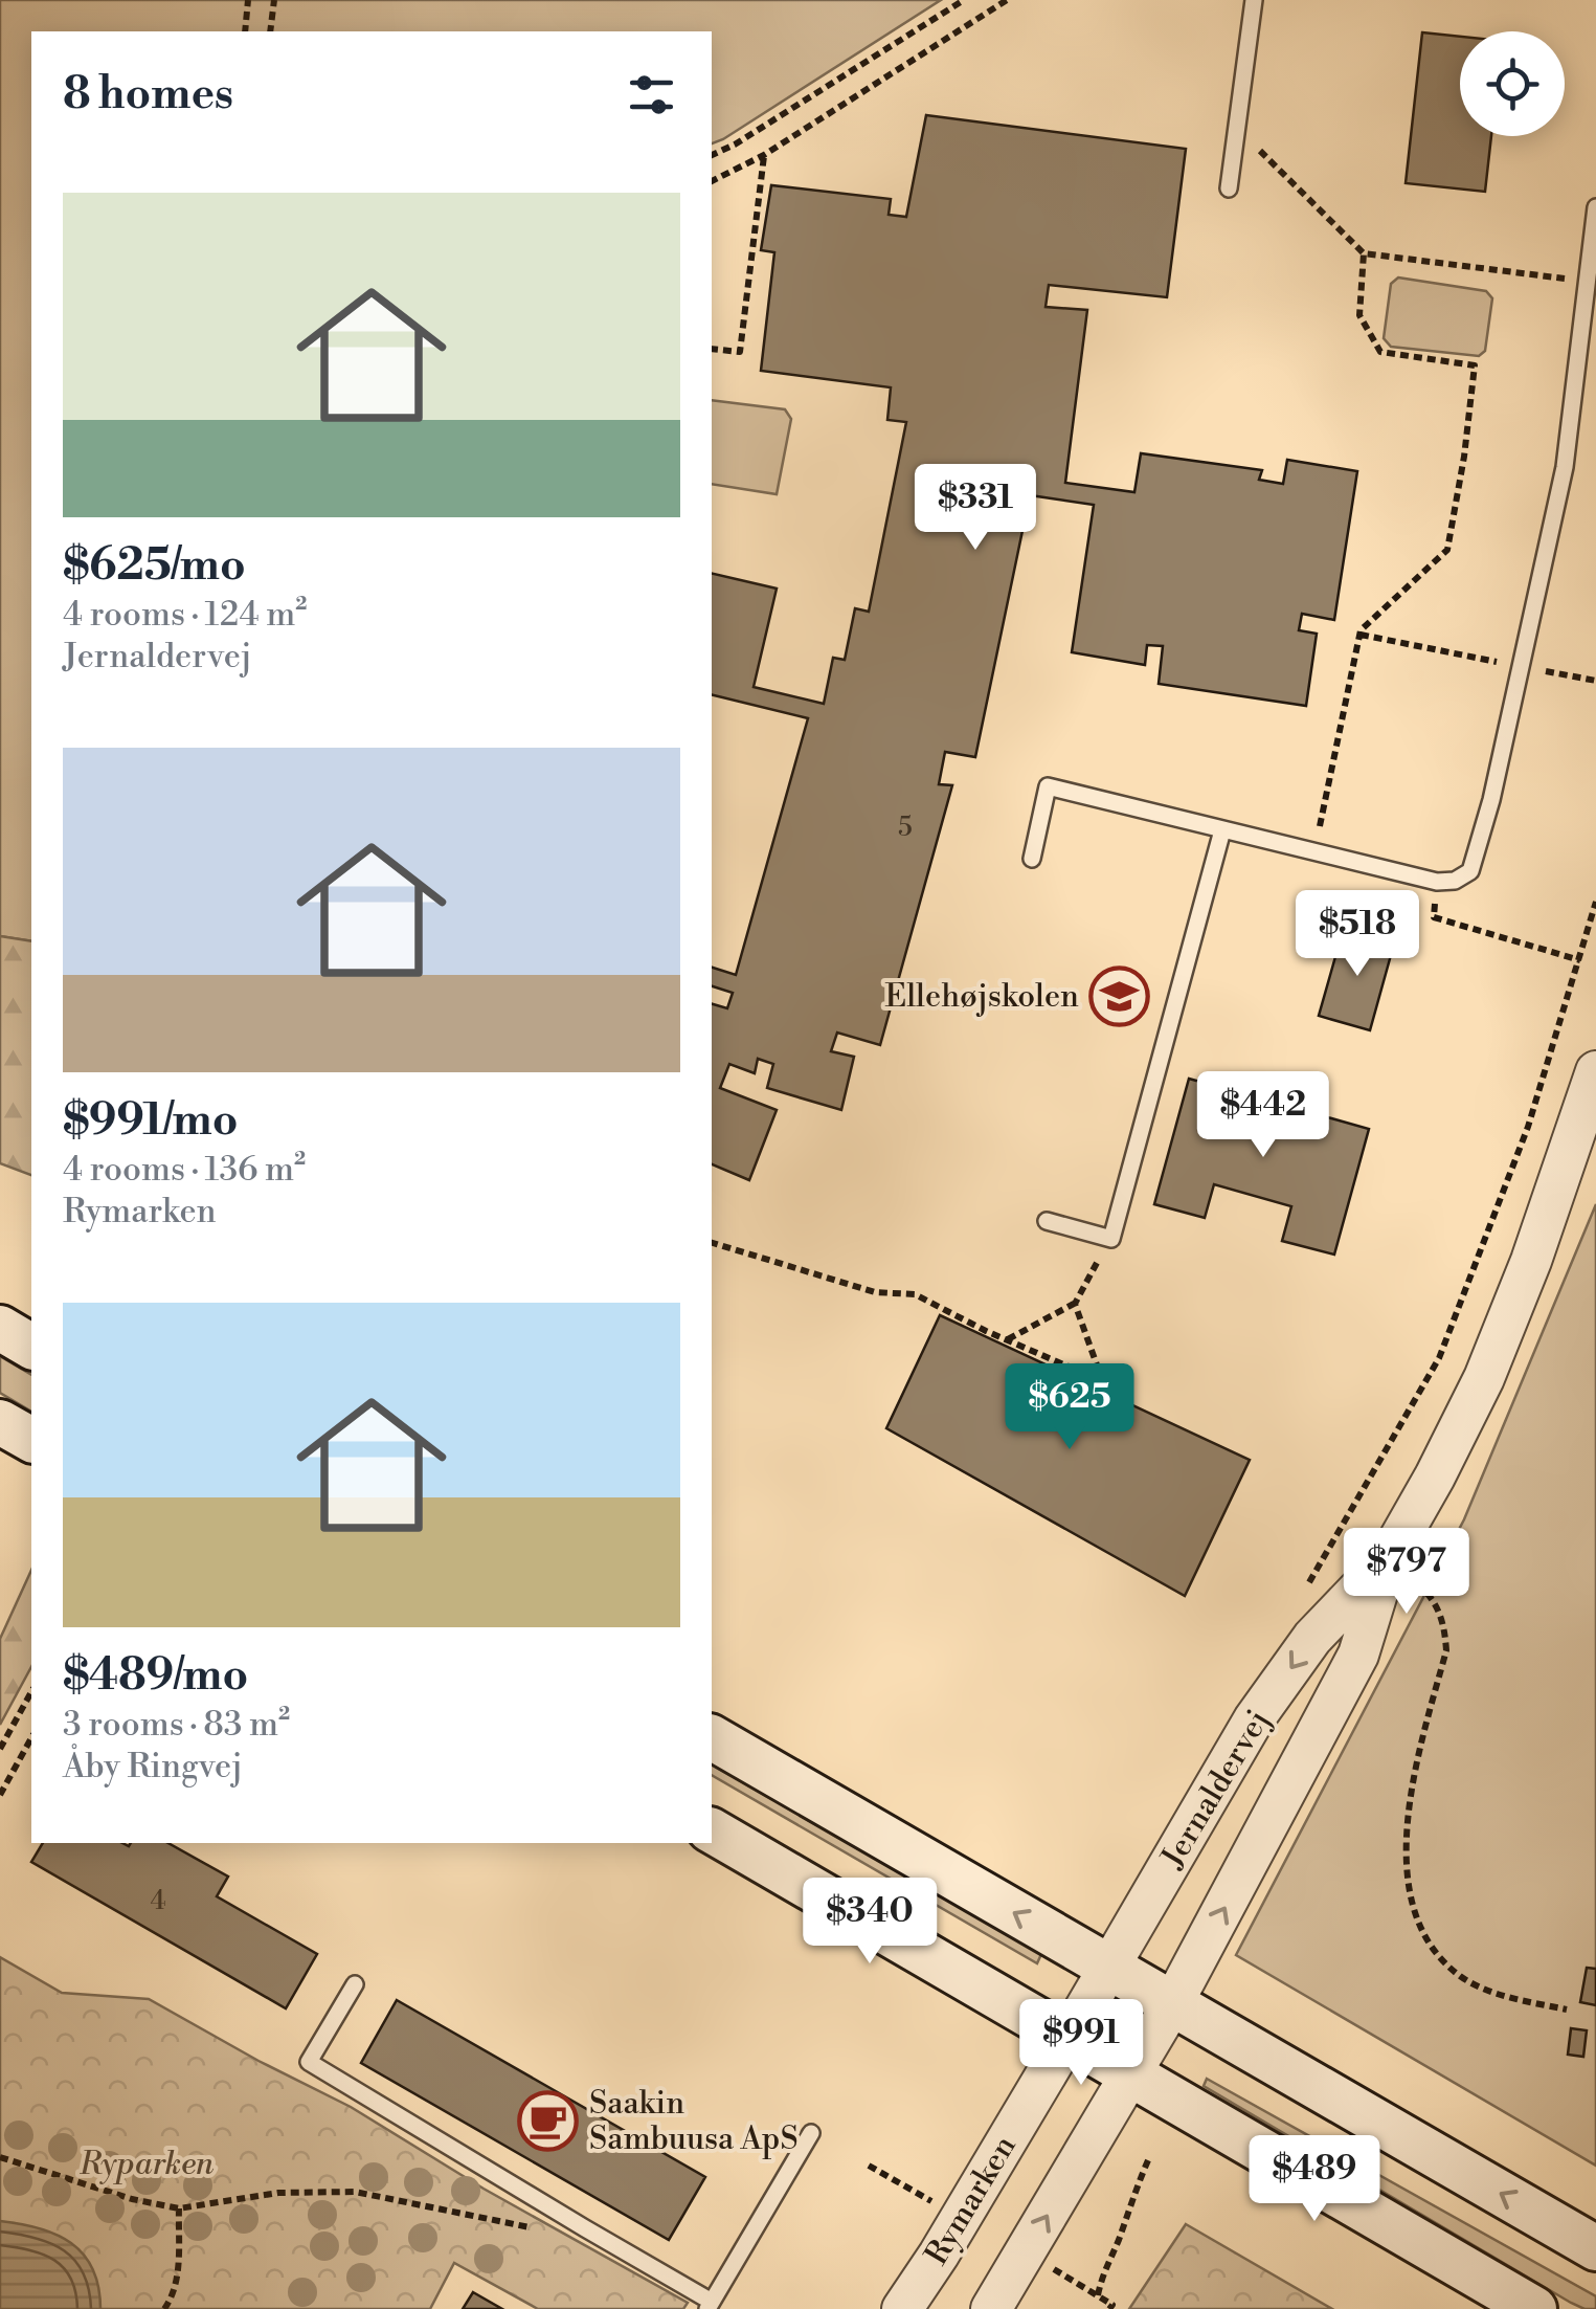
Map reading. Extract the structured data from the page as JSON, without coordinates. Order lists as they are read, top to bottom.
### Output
{
  "streets": {
    "street": ["Jernaldervej", "Rymarken"]
  },
  "crossings": [
    ["Jernaldervej", "Rymarken"]
  ],
  "parks": ["Ryparken"],
  "places": {
    "school or university": ["Ellehøjskolen"],
    "cafe": ["Saakin Sambuusa ApS"]
  },
  "house_numbers": ["5", "4"],
  "page": {
    "heading": "8 homes",
    "list": [
      {
        "name": "$625/mo",
        "note": "4 rooms · 124 m² · Jernaldervej"
      },
      {
        "name": "$991/mo",
        "note": "4 rooms · 136 m² · Rymarken"
      },
      {
        "name": "$489/mo",
        "note": "3 rooms · 83 m² · Åby Ringvej"
      }
    ],
    "price": [
      "$331",
      "$518",
      "$442",
      "$625",
      "$797",
      "$340",
      "$991",
      "$489"
    ]
  }
}
